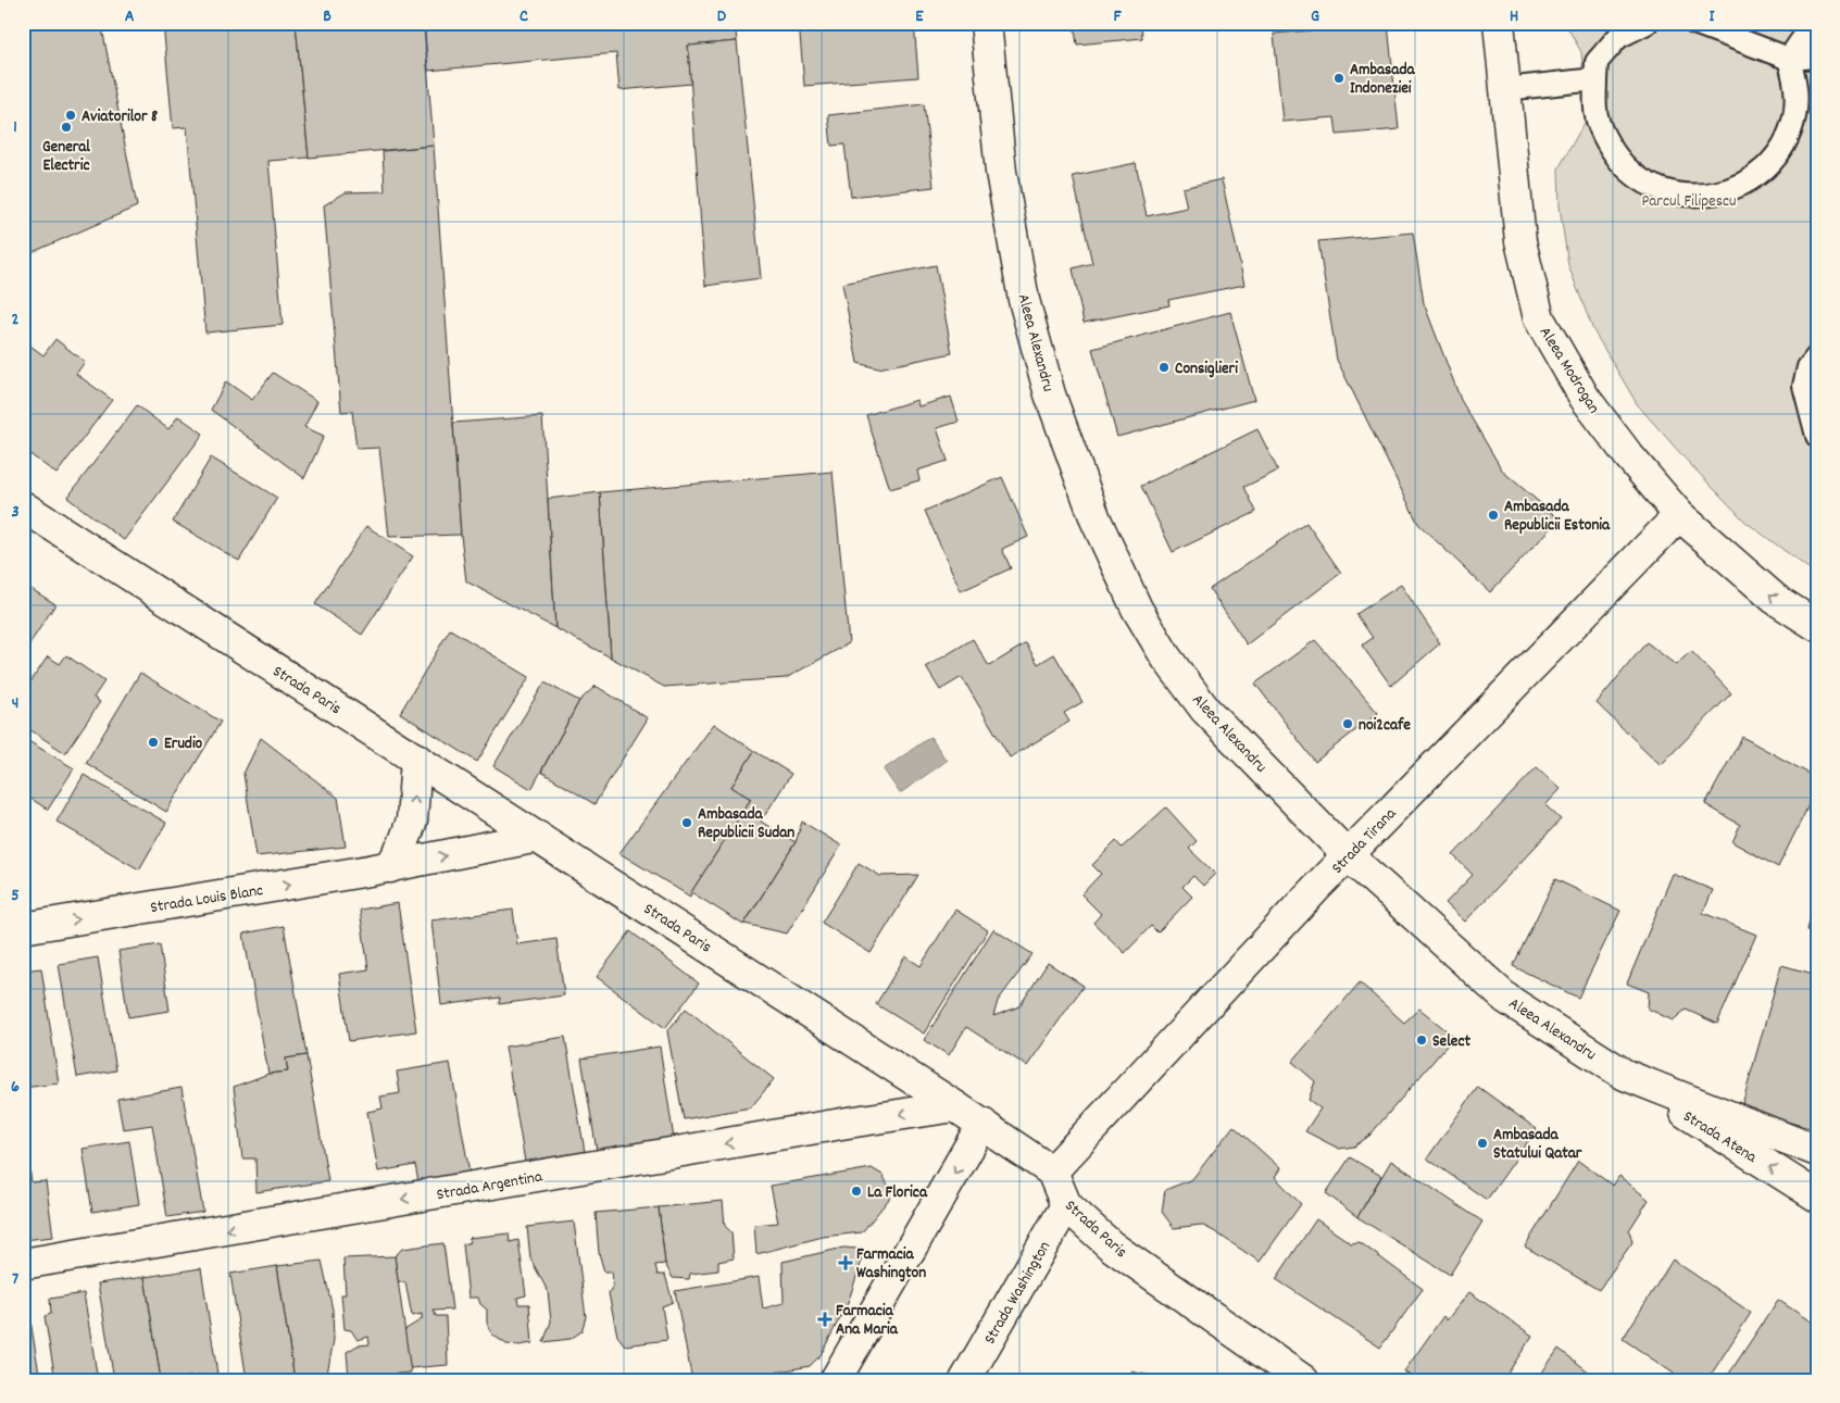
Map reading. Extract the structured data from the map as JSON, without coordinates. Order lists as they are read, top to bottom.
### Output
{
  "streets": {
    "street": [
      "Aleea Alexandru",
      "Aleea Modrogan",
      "Strada Paris",
      "Strada Tirana",
      "Strada Louis Blanc",
      "Strada Atena",
      "Strada Argentina",
      "Strada Washington"
    ]
  },
  "crossings": [
    ["Aleea Alexandru", "Strada Tirana"],
    ["Aleea Alexandru", "Strada Atena"],
    ["Aleea Modrogan", "Strada Tirana"],
    ["Strada Paris", "Strada Tirana"],
    ["Strada Paris", "Strada Louis Blanc"],
    ["Strada Paris", "Strada Argentina"],
    ["Strada Paris", "Strada Washington"]
  ],
  "one_way": ["Strada Louis Blanc", "Strada Atena", "Strada Argentina"],
  "parks": ["Parcul Filipescu"],
  "places": {
    "other": [
      "Ambasada Indoneziei",
      "Aviatorilor 8",
      "General Electric",
      "Consiglieri",
      "Ambasada Republicii Estonia",
      "noi2cafe",
      "Erudio",
      "Ambasada Republicii Sudan",
      "Select",
      "Ambasada Statului Qatar",
      "La Florica"
    ],
    "health": ["Farmacia Washington", "Farmacia Ana Maria"]
  },
  "grid": {
    "columns": [
      "A",
      "B",
      "C",
      "D",
      "E",
      "F",
      "G",
      "H",
      "I"
    ],
    "rows": [
      "1",
      "2",
      "3",
      "4",
      "5",
      "6",
      "7"
    ]
  }
}
